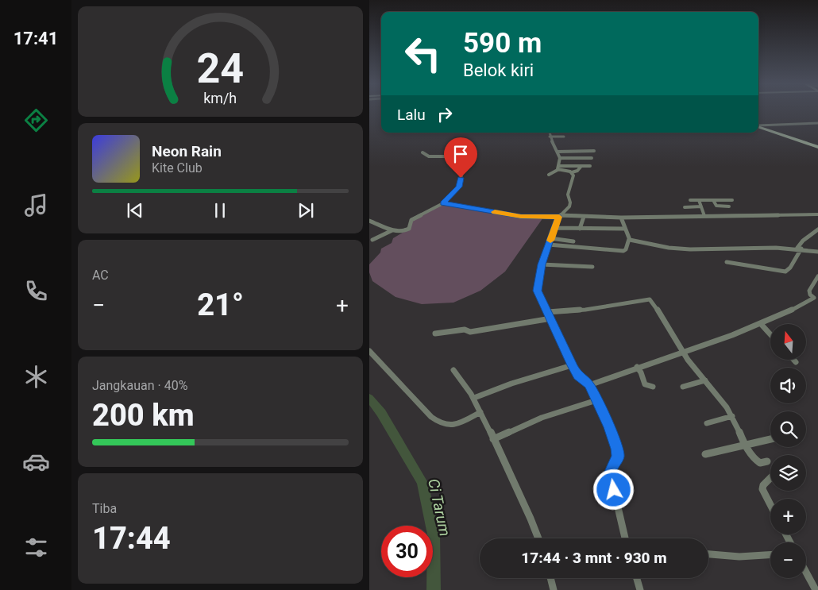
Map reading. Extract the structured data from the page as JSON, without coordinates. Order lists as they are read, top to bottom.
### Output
{
  "water": ["Ci Tarum"],
  "north": "top",
  "page": {
    "tabs": "17:41",
    "turn": ["590 m", "Belok kiri"],
    "then": "Lalu",
    "song": ["Neon Rain", "Kite Club"],
    "tile": [
      "AC",
      ["Jangkauan · 40%", "200 km"],
      ["Tiba", "17:44"]
    ],
    "heat": ["−", "21°", "+"],
    "map_buttons": ["+", "−"],
    "limit": "30",
    "trip": "17:44 · 3 mnt · 930 m",
    "gauge": ["24", "km/h"]
  }
}
